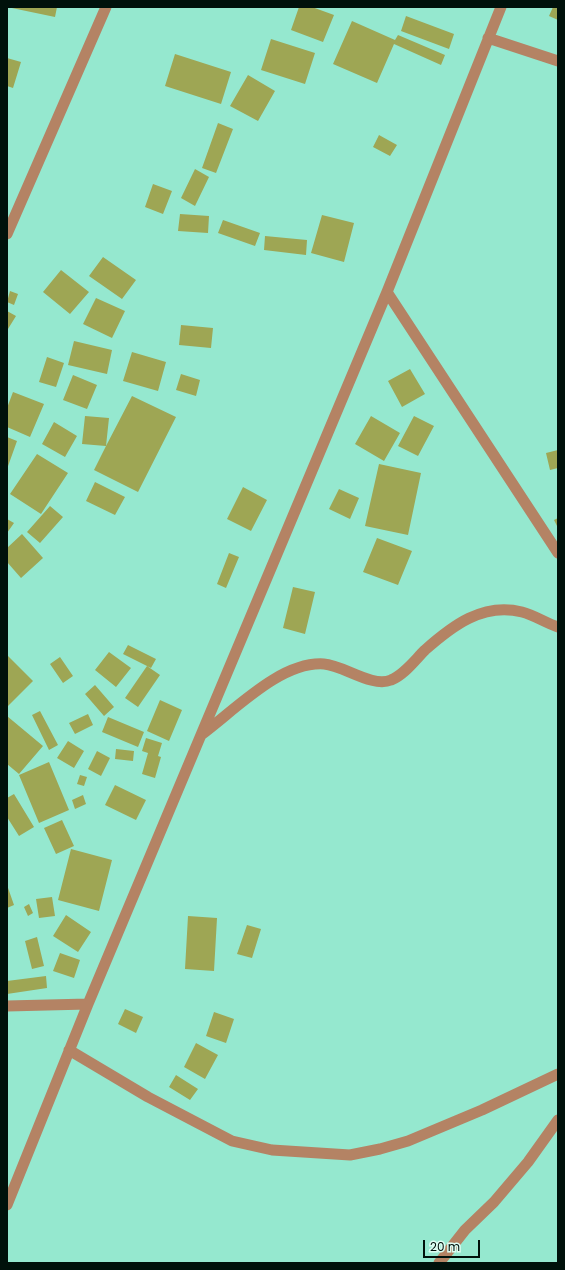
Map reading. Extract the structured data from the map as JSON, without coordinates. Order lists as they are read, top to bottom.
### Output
{
  "scale_bar": "20 m"
}
